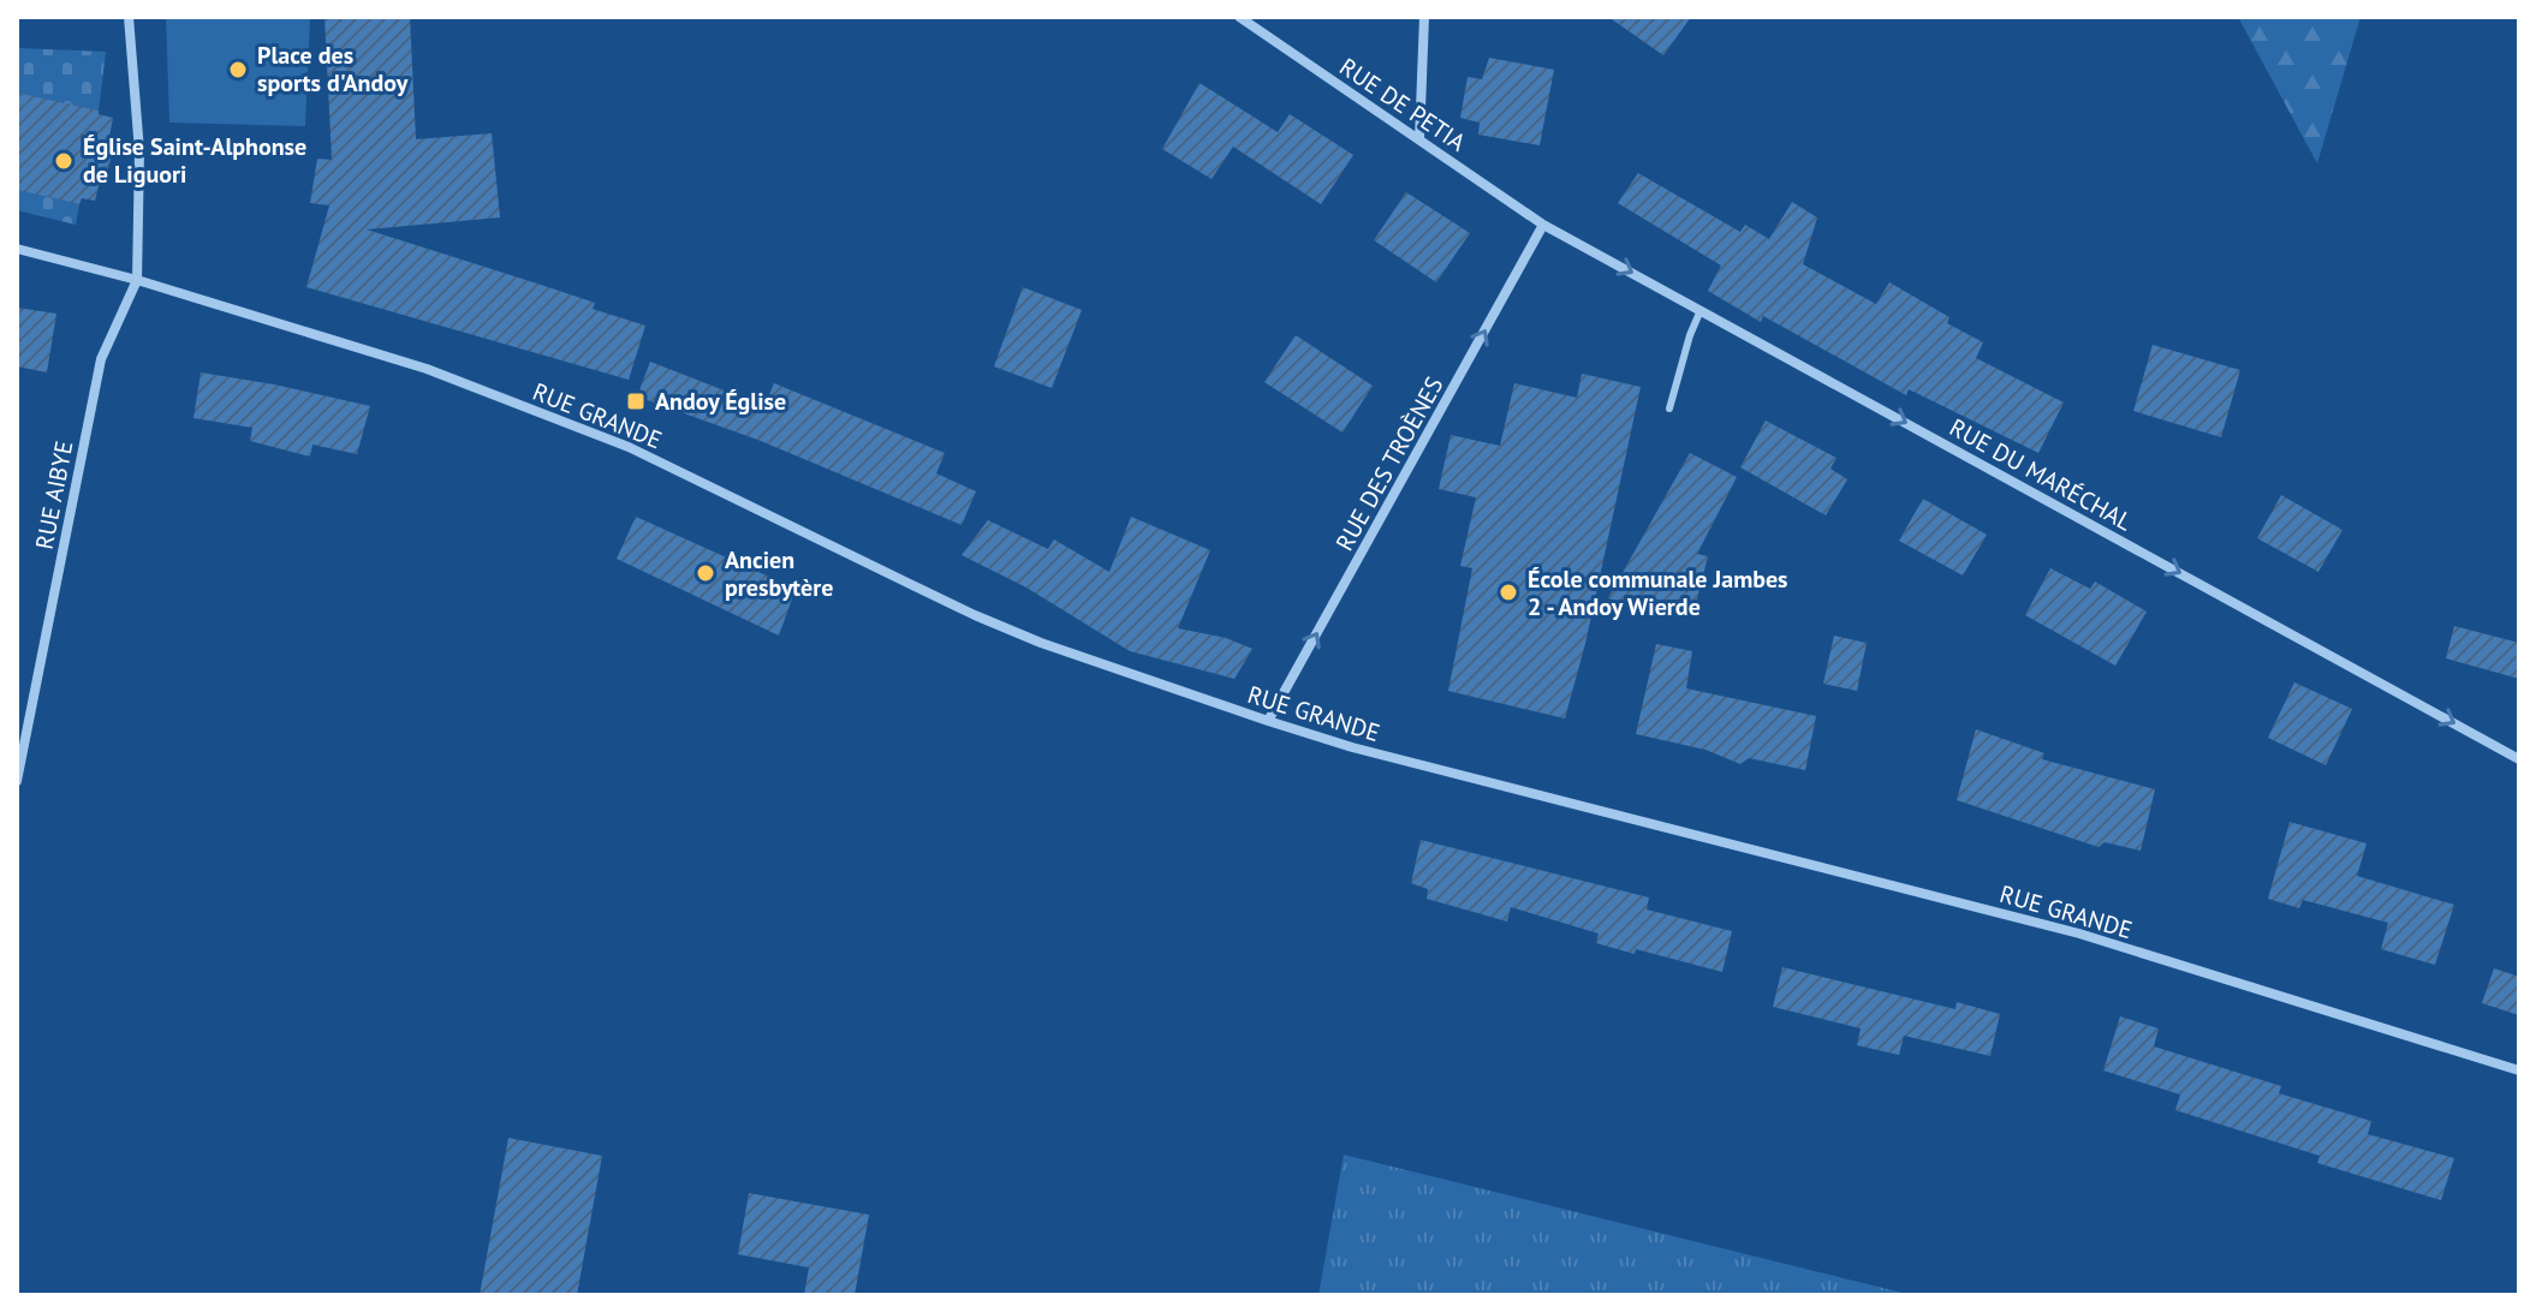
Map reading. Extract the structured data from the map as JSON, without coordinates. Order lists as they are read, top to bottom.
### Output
{
  "streets": {
    "street": [
      "RUE DE PETIA",
      "RUE GRANDE",
      "RUE DES TROÈNES",
      "RUE DU MARÉCHAL",
      "RUE AIBYE"
    ]
  },
  "crossings": [
    ["RUE DE PETIA", "RUE DES TROÈNES"],
    ["RUE DE PETIA", "RUE DU MARÉCHAL"],
    ["RUE GRANDE", "RUE DES TROÈNES"],
    ["RUE GRANDE", "RUE AIBYE"],
    ["RUE DES TROÈNES", "RUE DU MARÉCHAL"]
  ],
  "one_way": ["RUE DES TROÈNES", "RUE DU MARÉCHAL"],
  "places": {
    "other": [
      "Place des sports d'Andoy",
      "Église Saint-Alphonse de Liguori",
      "Ancien presbytère",
      "École communale Jambes 2 - Andoy Wierde"
    ],
    "transit": ["Andoy Église"]
  }
}
